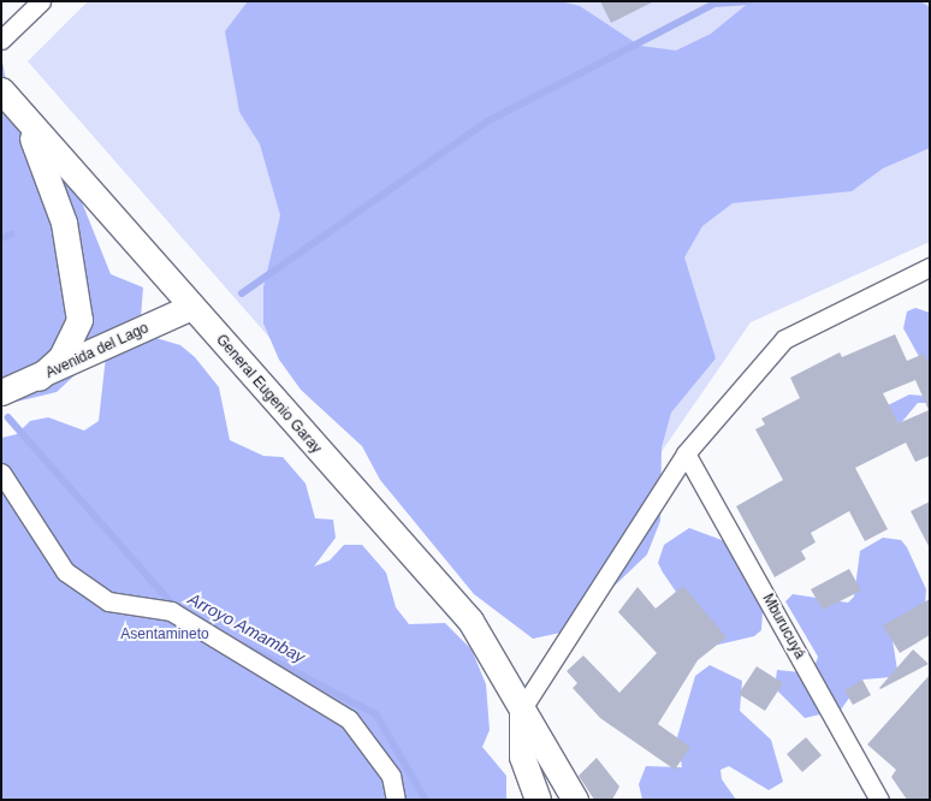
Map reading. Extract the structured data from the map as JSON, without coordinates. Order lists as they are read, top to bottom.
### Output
{
  "streets": {
    "street": ["Avenida del Lago", "General Eugenio Garay", "Mburucuyá"]
  },
  "crossings": [
    ["Avenida del Lago", "General Eugenio Garay"]
  ],
  "water": ["Arroyo Amambay"],
  "parks": ["Asentamineto"]
}
